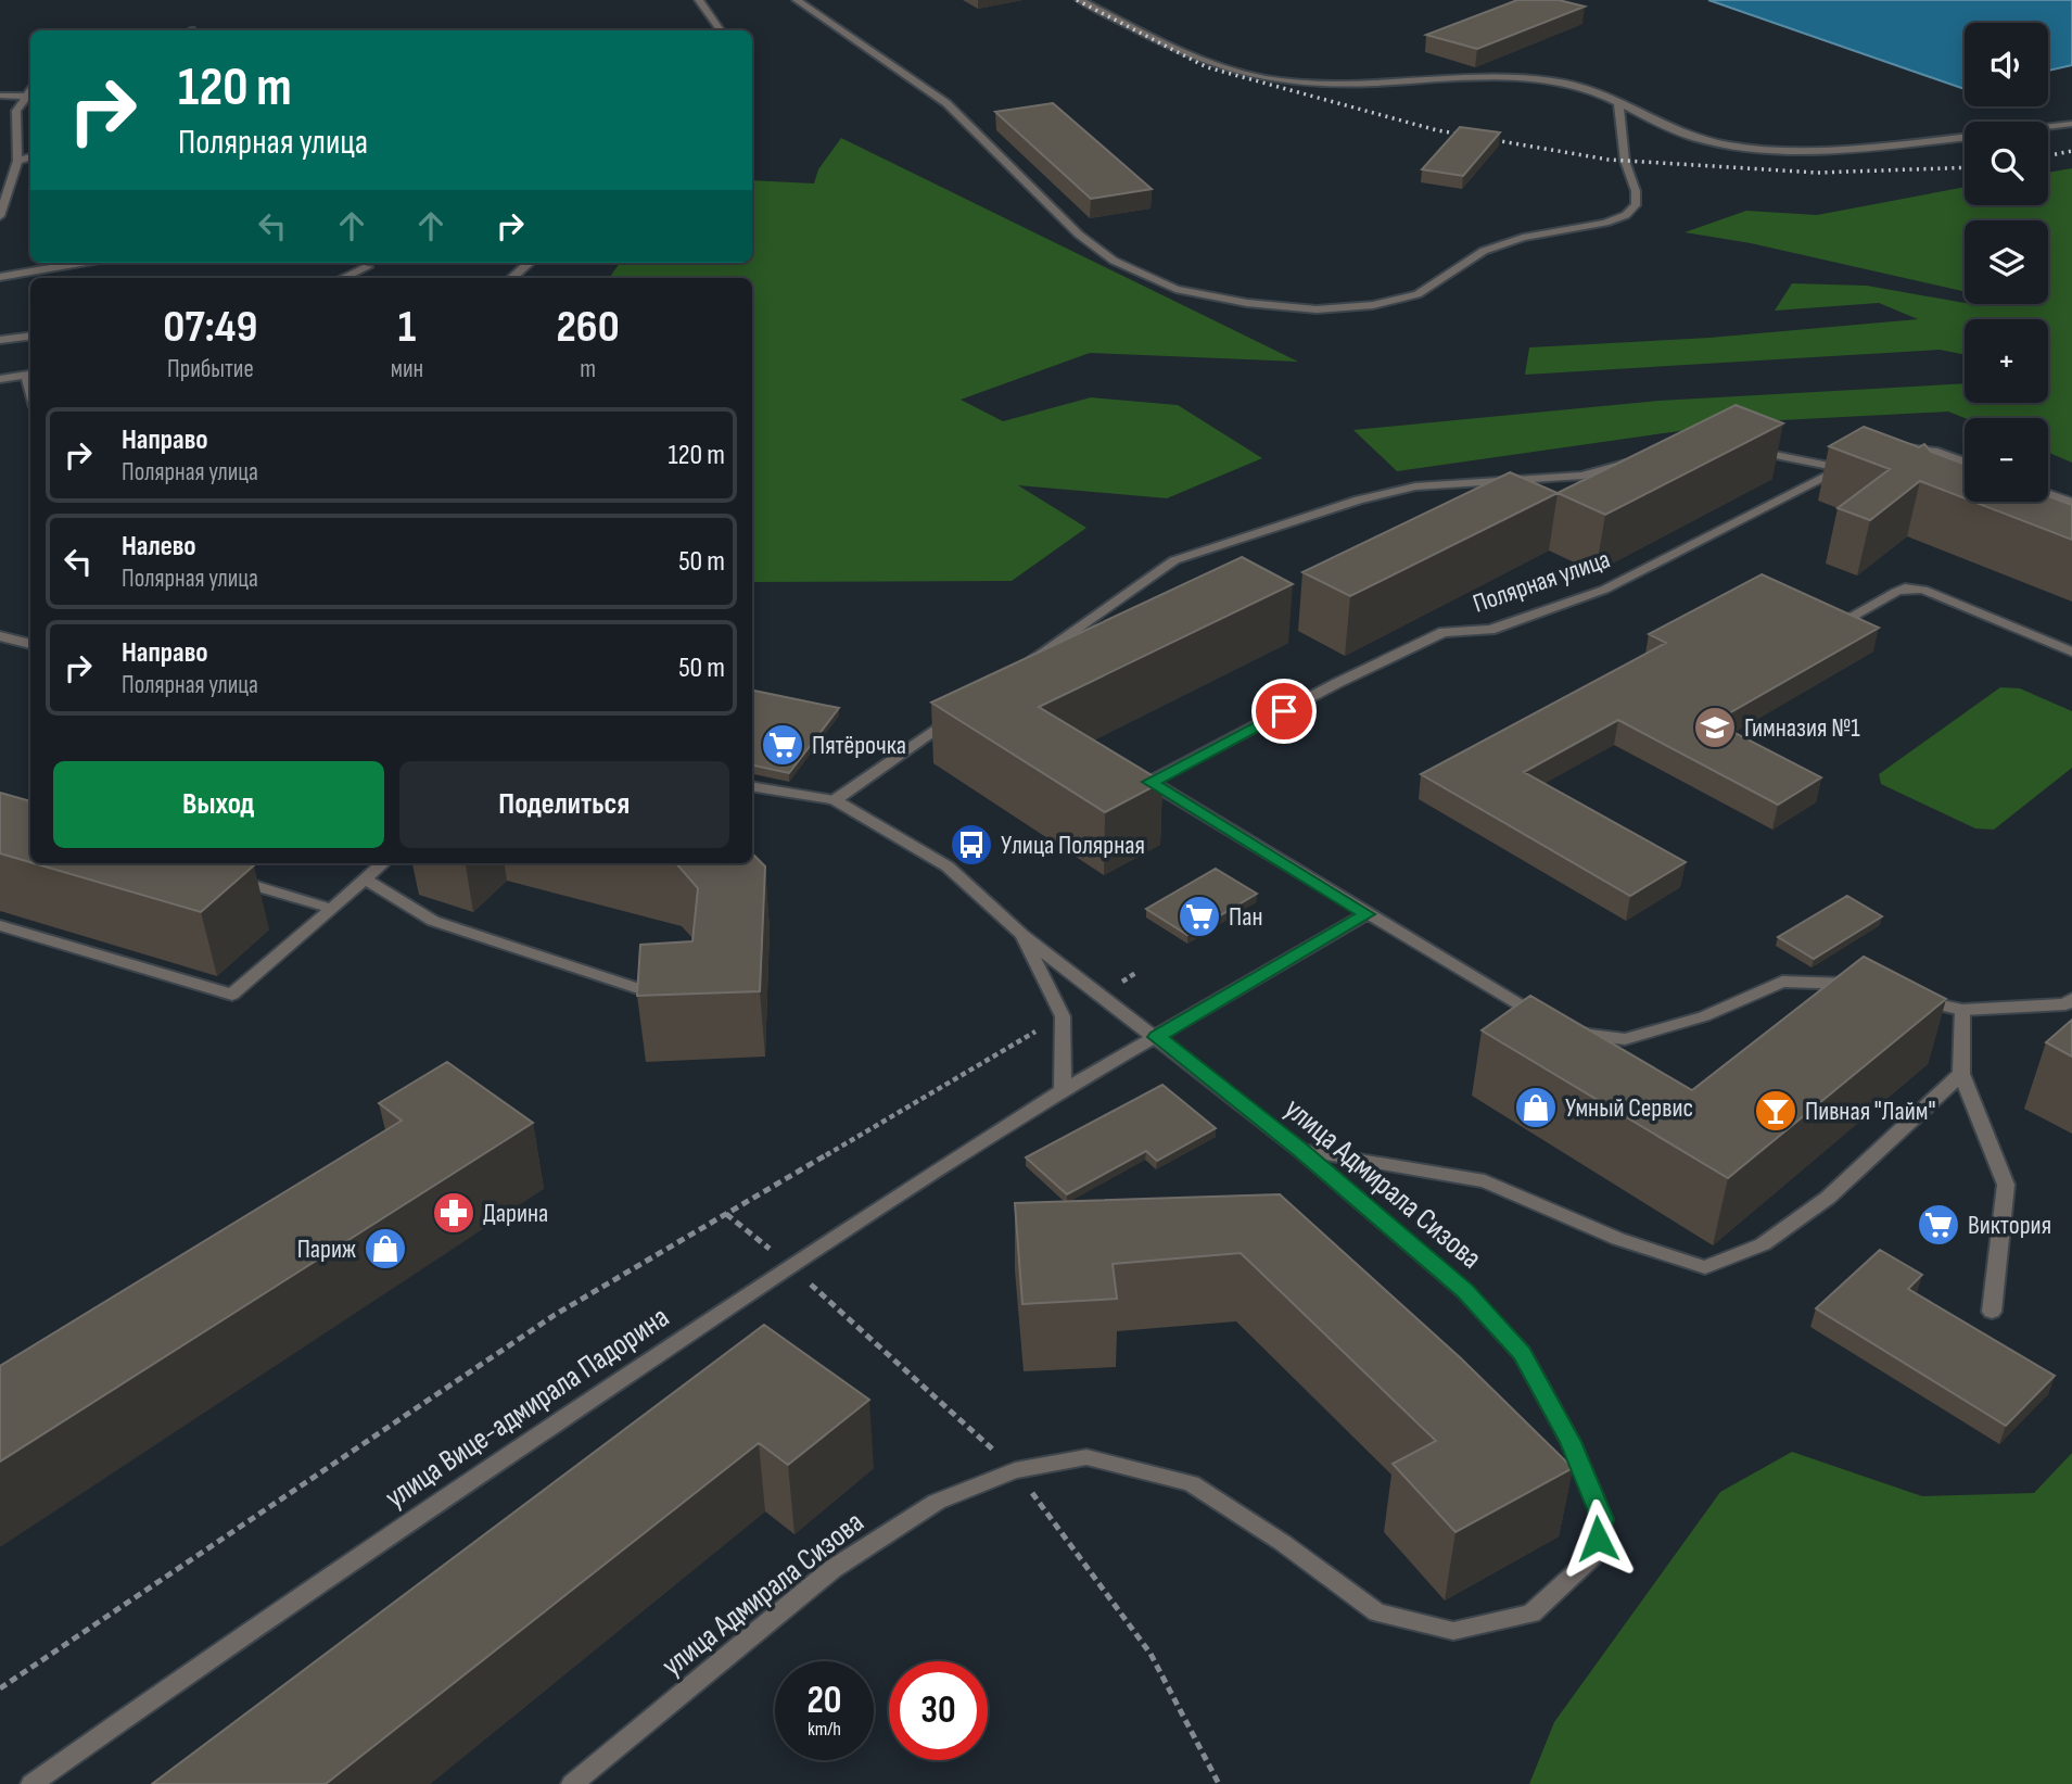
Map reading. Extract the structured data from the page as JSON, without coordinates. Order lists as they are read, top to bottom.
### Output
{
  "streets": {
    "street": ["Полярная улица", "улица Адмирала Сизова", "улица Вице-адмирала Падорина"]
  },
  "places": {
    "school or university": ["Гимназия №1"],
    "supermarket": ["Пятёрочка", "Пан", "Виктория"],
    "bus stop": ["Улица Полярная"],
    "shop": ["Умный Сервис", "Париж"],
    "bar": ["Пивная \"Лайм\""],
    "pharmacy": ["Дарина"]
  },
  "page": {
    "map_buttons": ["+", "−"],
    "turn": ["120 m", "Полярная улица"],
    "eta": [
      "07:49",
      "Прибытие",
      "1",
      "мин",
      "260",
      "m"
    ],
    "list": [
      {
        "name": "Направо",
        "note": "Полярная улица",
        "value": "120 m"
      },
      {
        "name": "Налево",
        "note": "Полярная улица",
        "value": "50 m"
      },
      {
        "name": "Направо",
        "note": "Полярная улица",
        "value": "50 m"
      }
    ],
    "buttons": ["Выход", "Поделиться"],
    "speed": "20 km/h",
    "limit": "30"
  }
}
